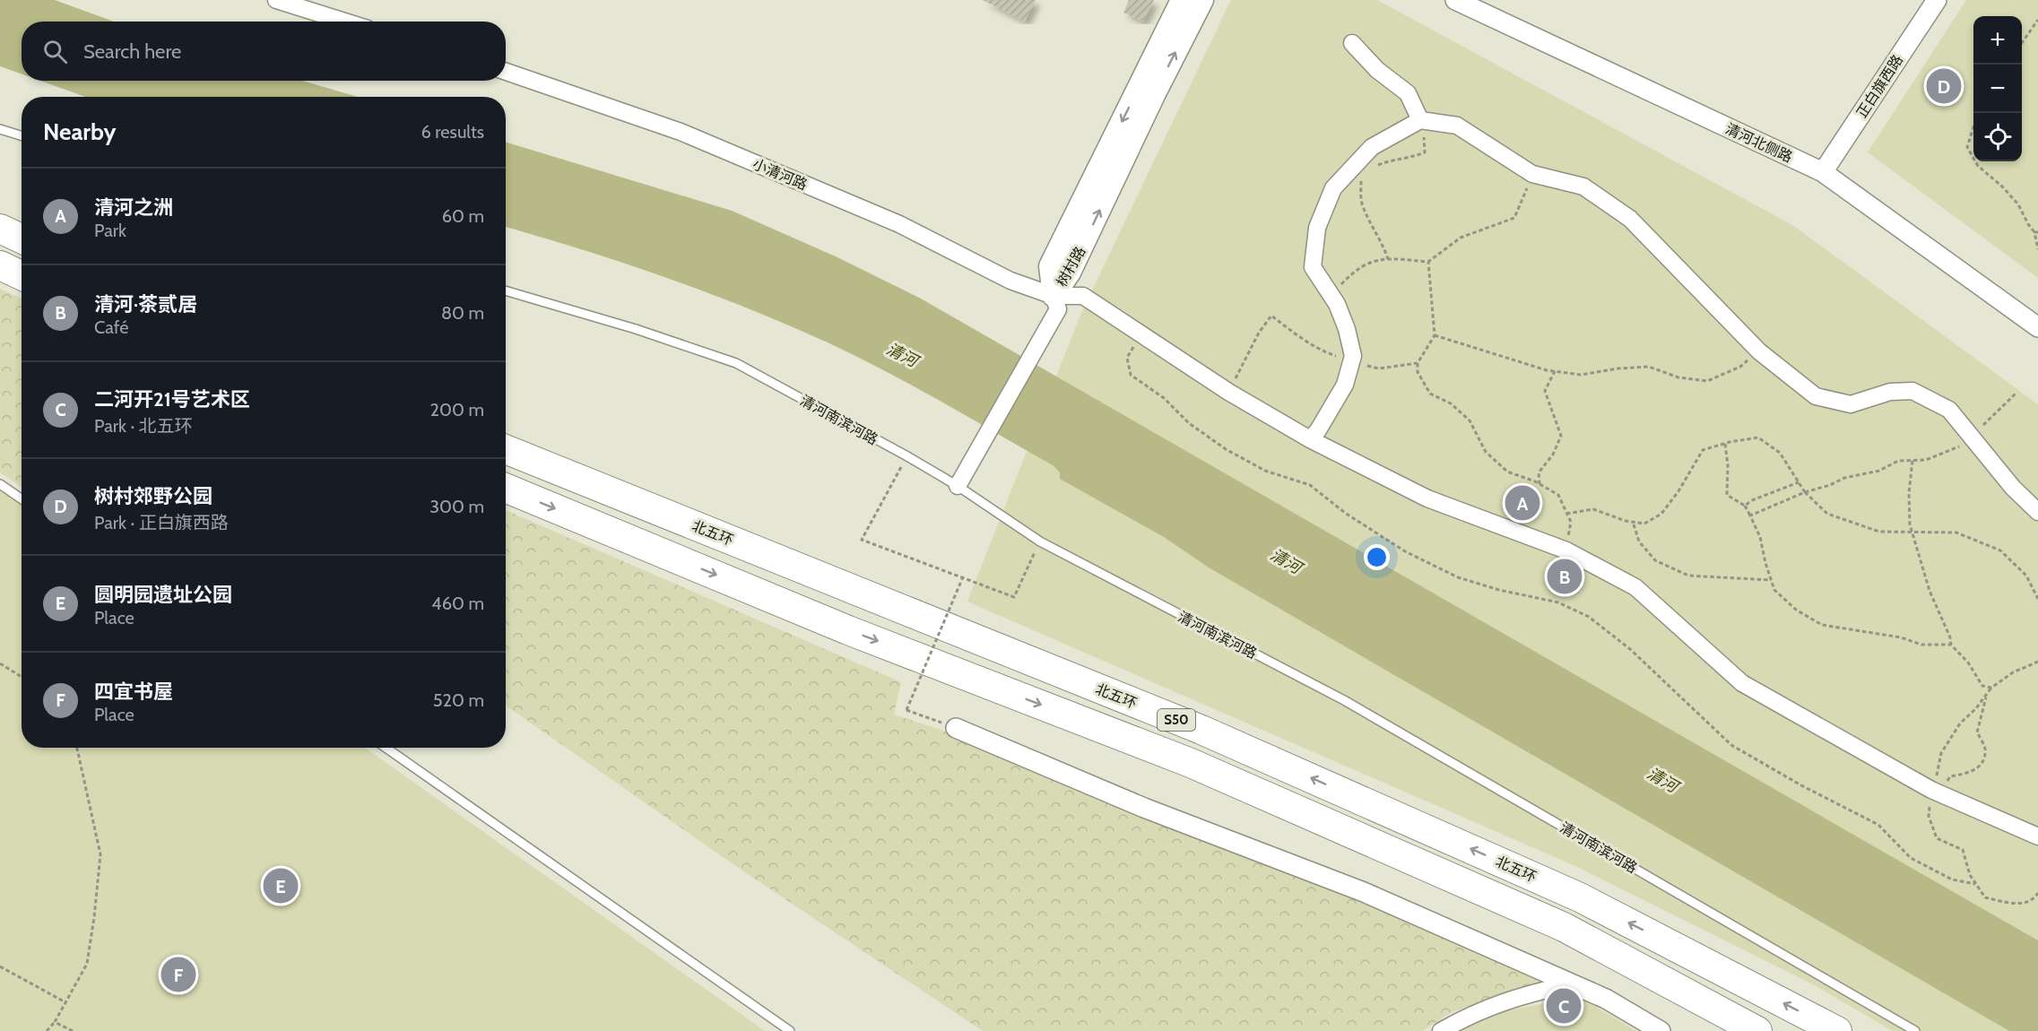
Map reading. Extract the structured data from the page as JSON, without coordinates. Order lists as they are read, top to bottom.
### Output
{
  "streets": {
    "highway": ["北五环", "S50"],
    "main road": ["树村路"],
    "street": ["正白旗西路", "清河北侧路", "小清河路"],
    "lane": ["清河南滨河路"]
  },
  "crossings": [
    ["正白旗西路", "清河北侧路"],
    ["小清河路", "树村路"]
  ],
  "water": ["清河"],
  "page": {
    "map_buttons": ["+", "−"],
    "search": "Search here",
    "pins": [
      "D",
      "A",
      "B",
      "E",
      "F",
      "C"
    ],
    "heading": ["Nearby", "6 results"],
    "list": [
      {
        "mark": "A",
        "name": "清河之洲",
        "note": "Park",
        "value": "60 m"
      },
      {
        "mark": "B",
        "name": "清河·茶贰居",
        "note": "Café",
        "value": "80 m"
      },
      {
        "mark": "C",
        "name": "二河开21号艺术区",
        "note": "Park · 北五环",
        "value": "200 m"
      },
      {
        "mark": "D",
        "name": "树村郊野公园",
        "note": "Park · 正白旗西路",
        "value": "300 m"
      },
      {
        "mark": "E",
        "name": "圆明园遗址公园",
        "note": "Place",
        "value": "460 m"
      },
      {
        "mark": "F",
        "name": "四宜书屋",
        "note": "Place",
        "value": "520 m"
      }
    ]
  }
}
